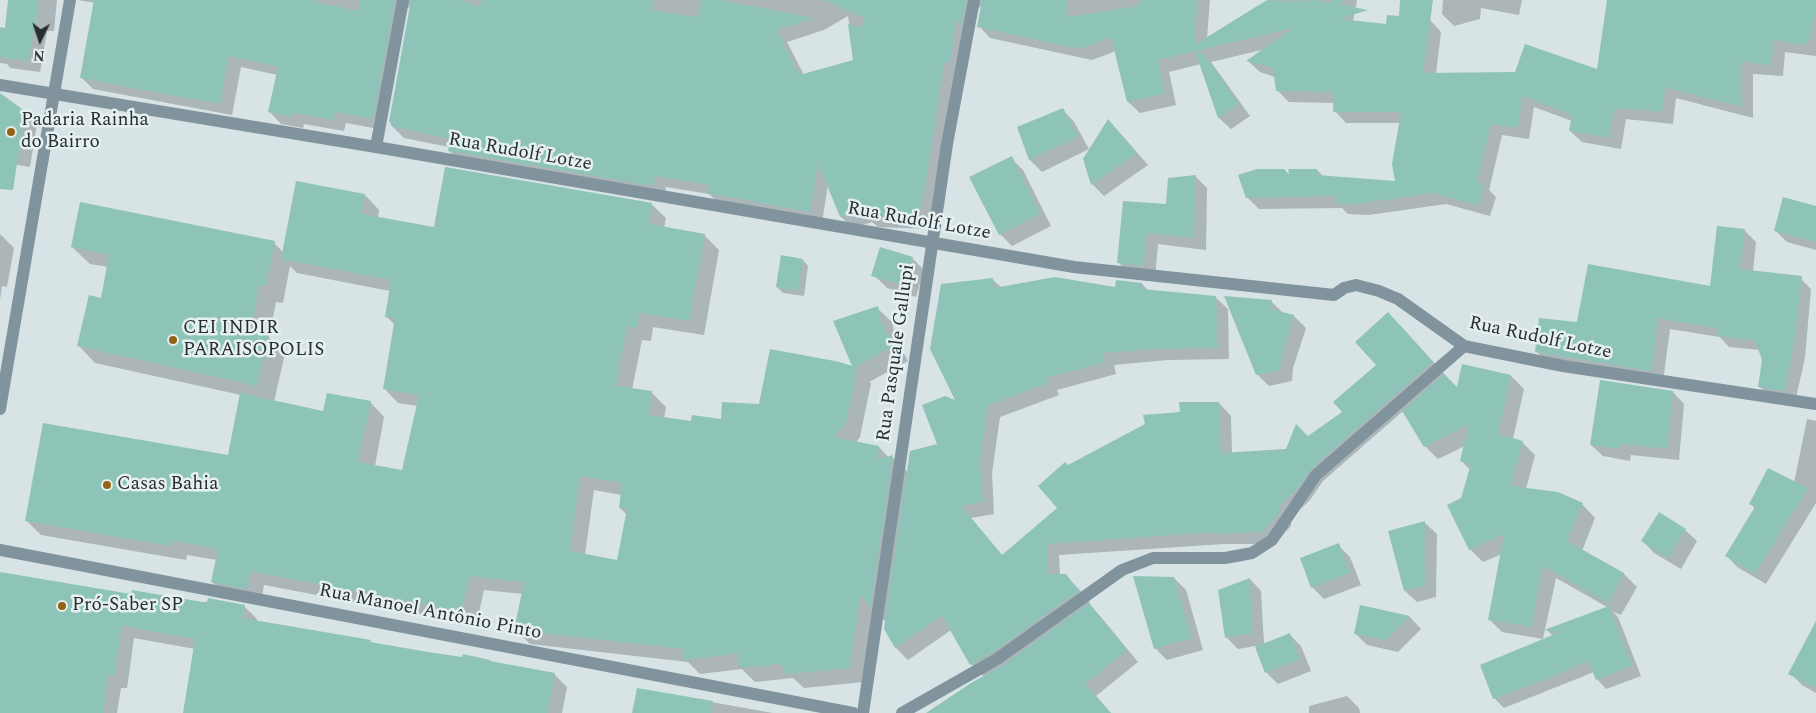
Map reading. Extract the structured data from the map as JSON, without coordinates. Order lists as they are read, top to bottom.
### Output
{
  "streets": {
    "street": ["Rua Rudolf Lotze", "Rua Pasquale Gallupi", "Rua Manoel Antônio Pinto"]
  },
  "crossings": [
    ["Rua Rudolf Lotze", "Rua Pasquale Gallupi"]
  ],
  "places": [
    "Padaria Rainha do Bairro",
    "CEI INDIR PARAISOPOLIS",
    "Casas Bahia",
    "Pró-Saber SP"
  ],
  "north": "bottom"
}
